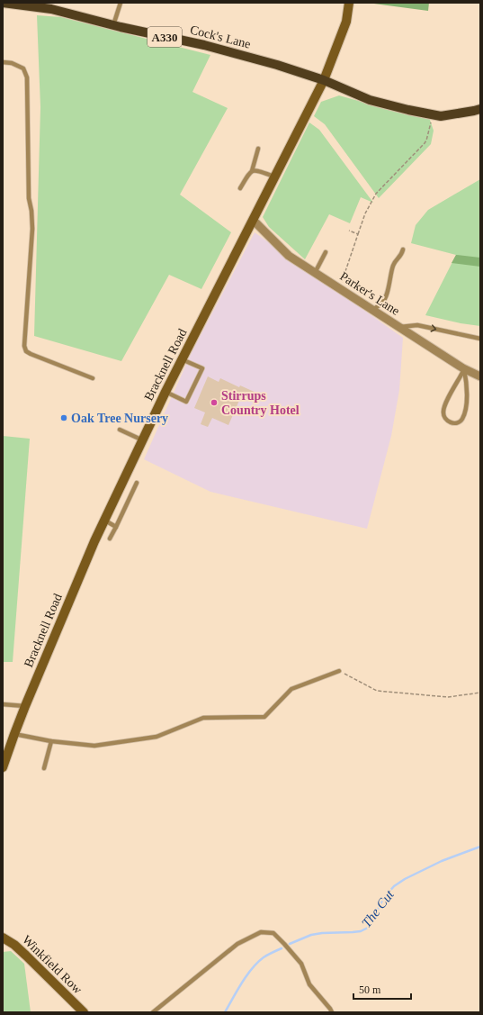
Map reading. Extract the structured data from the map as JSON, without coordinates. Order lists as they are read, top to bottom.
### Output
{
  "streets": {
    "main road": [
      "A330",
      "Cock's Lane",
      "Bracknell Road",
      "Winkfield Row"
    ],
    "street": ["Parker's Lane"]
  },
  "crossings": [
    ["A330", "Cock's Lane"],
    ["A330", "Bracknell Road"],
    ["Cock's Lane", "Bracknell Road"],
    ["Parker's Lane", "Bracknell Road"]
  ],
  "water": ["The Cut"],
  "places": ["Stirrups Country Hotel", "Oak Tree Nursery"],
  "scale_bar": "50 m"
}
